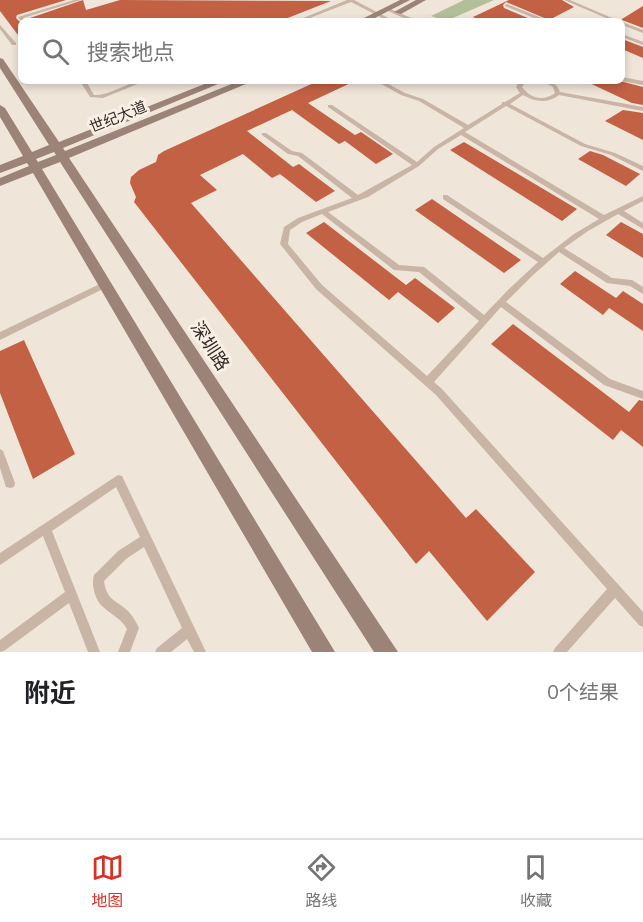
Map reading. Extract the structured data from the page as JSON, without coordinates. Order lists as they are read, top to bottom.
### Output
{
  "streets": {
    "street": ["世纪大道", "深圳路"]
  },
  "crossings": [
    ["世纪大道", "深圳路"]
  ],
  "page": {
    "search": "搜索地点",
    "heading": ["附近", "0个结果"],
    "nav": ["地图", "路线", "收藏"]
  }
}
